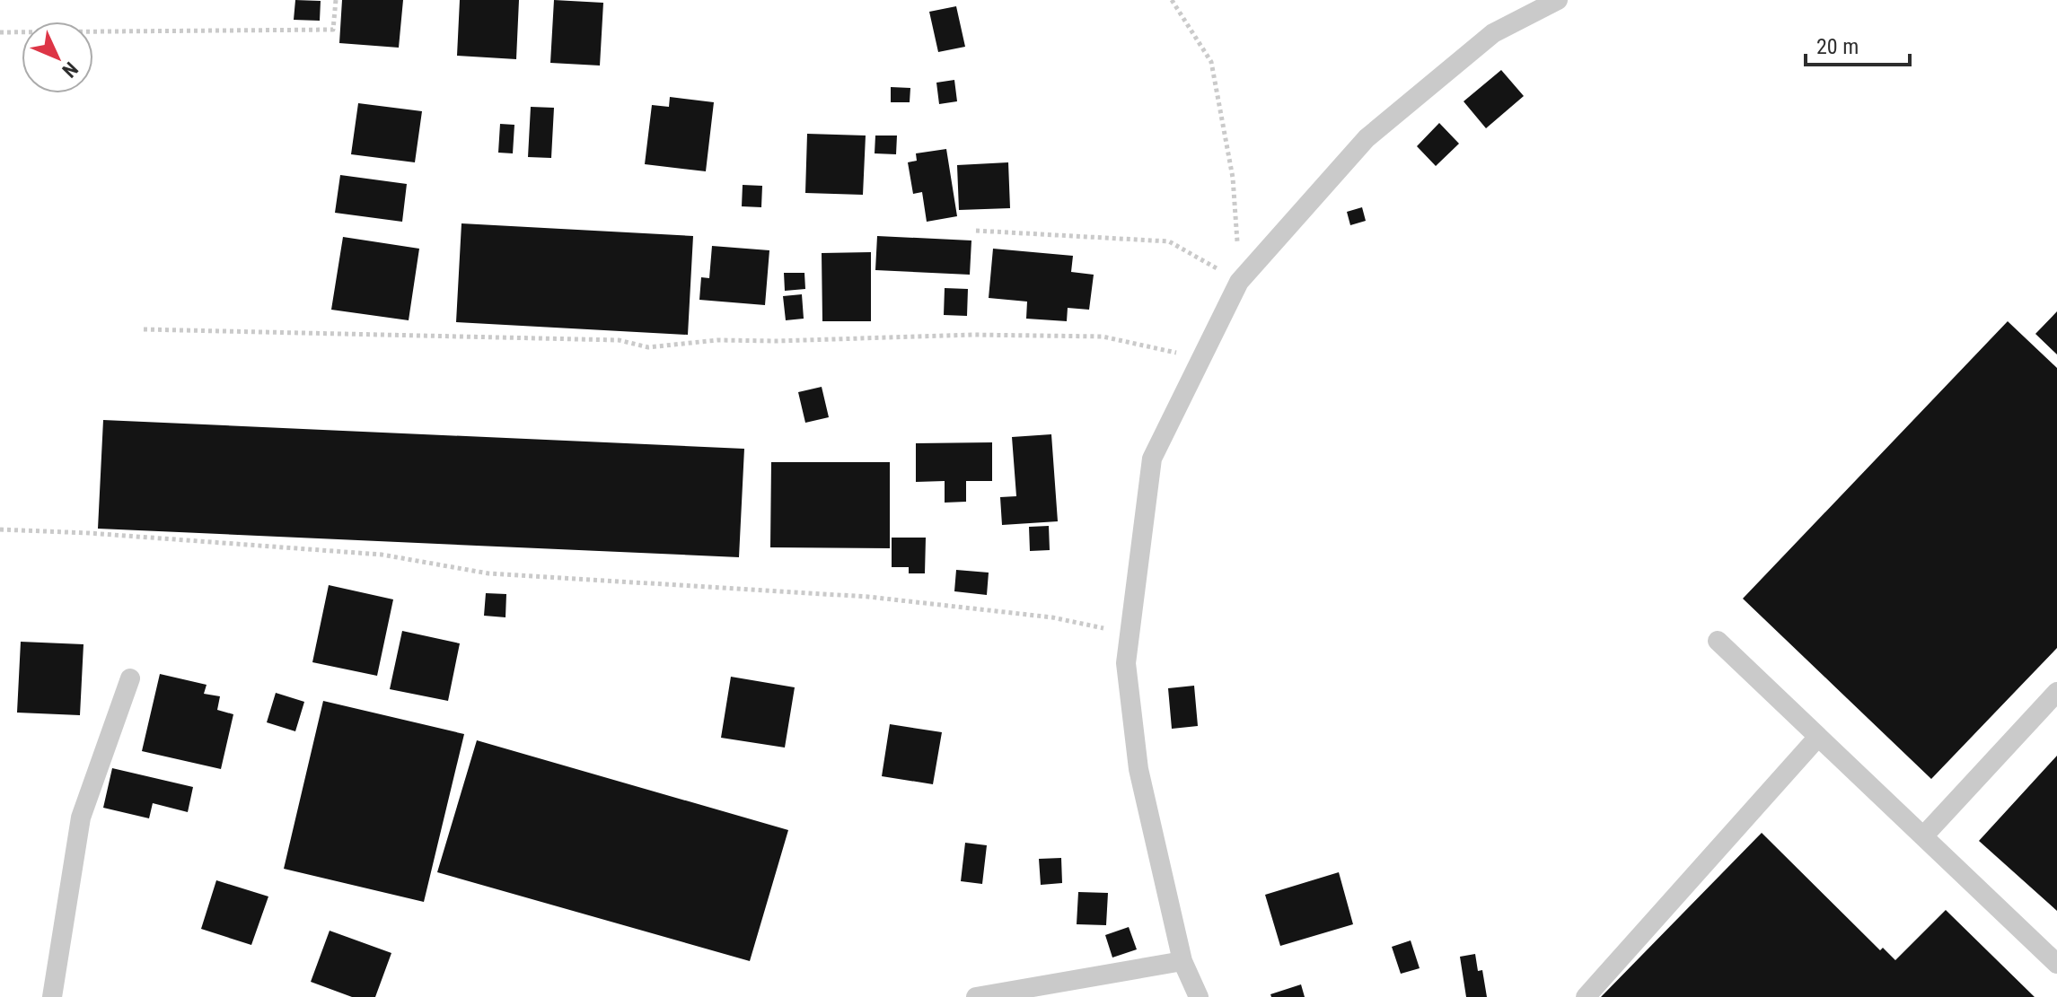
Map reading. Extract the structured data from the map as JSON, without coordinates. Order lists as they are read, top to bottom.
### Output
{
  "scale_bar": "20 m",
  "north": "bottom right"
}
